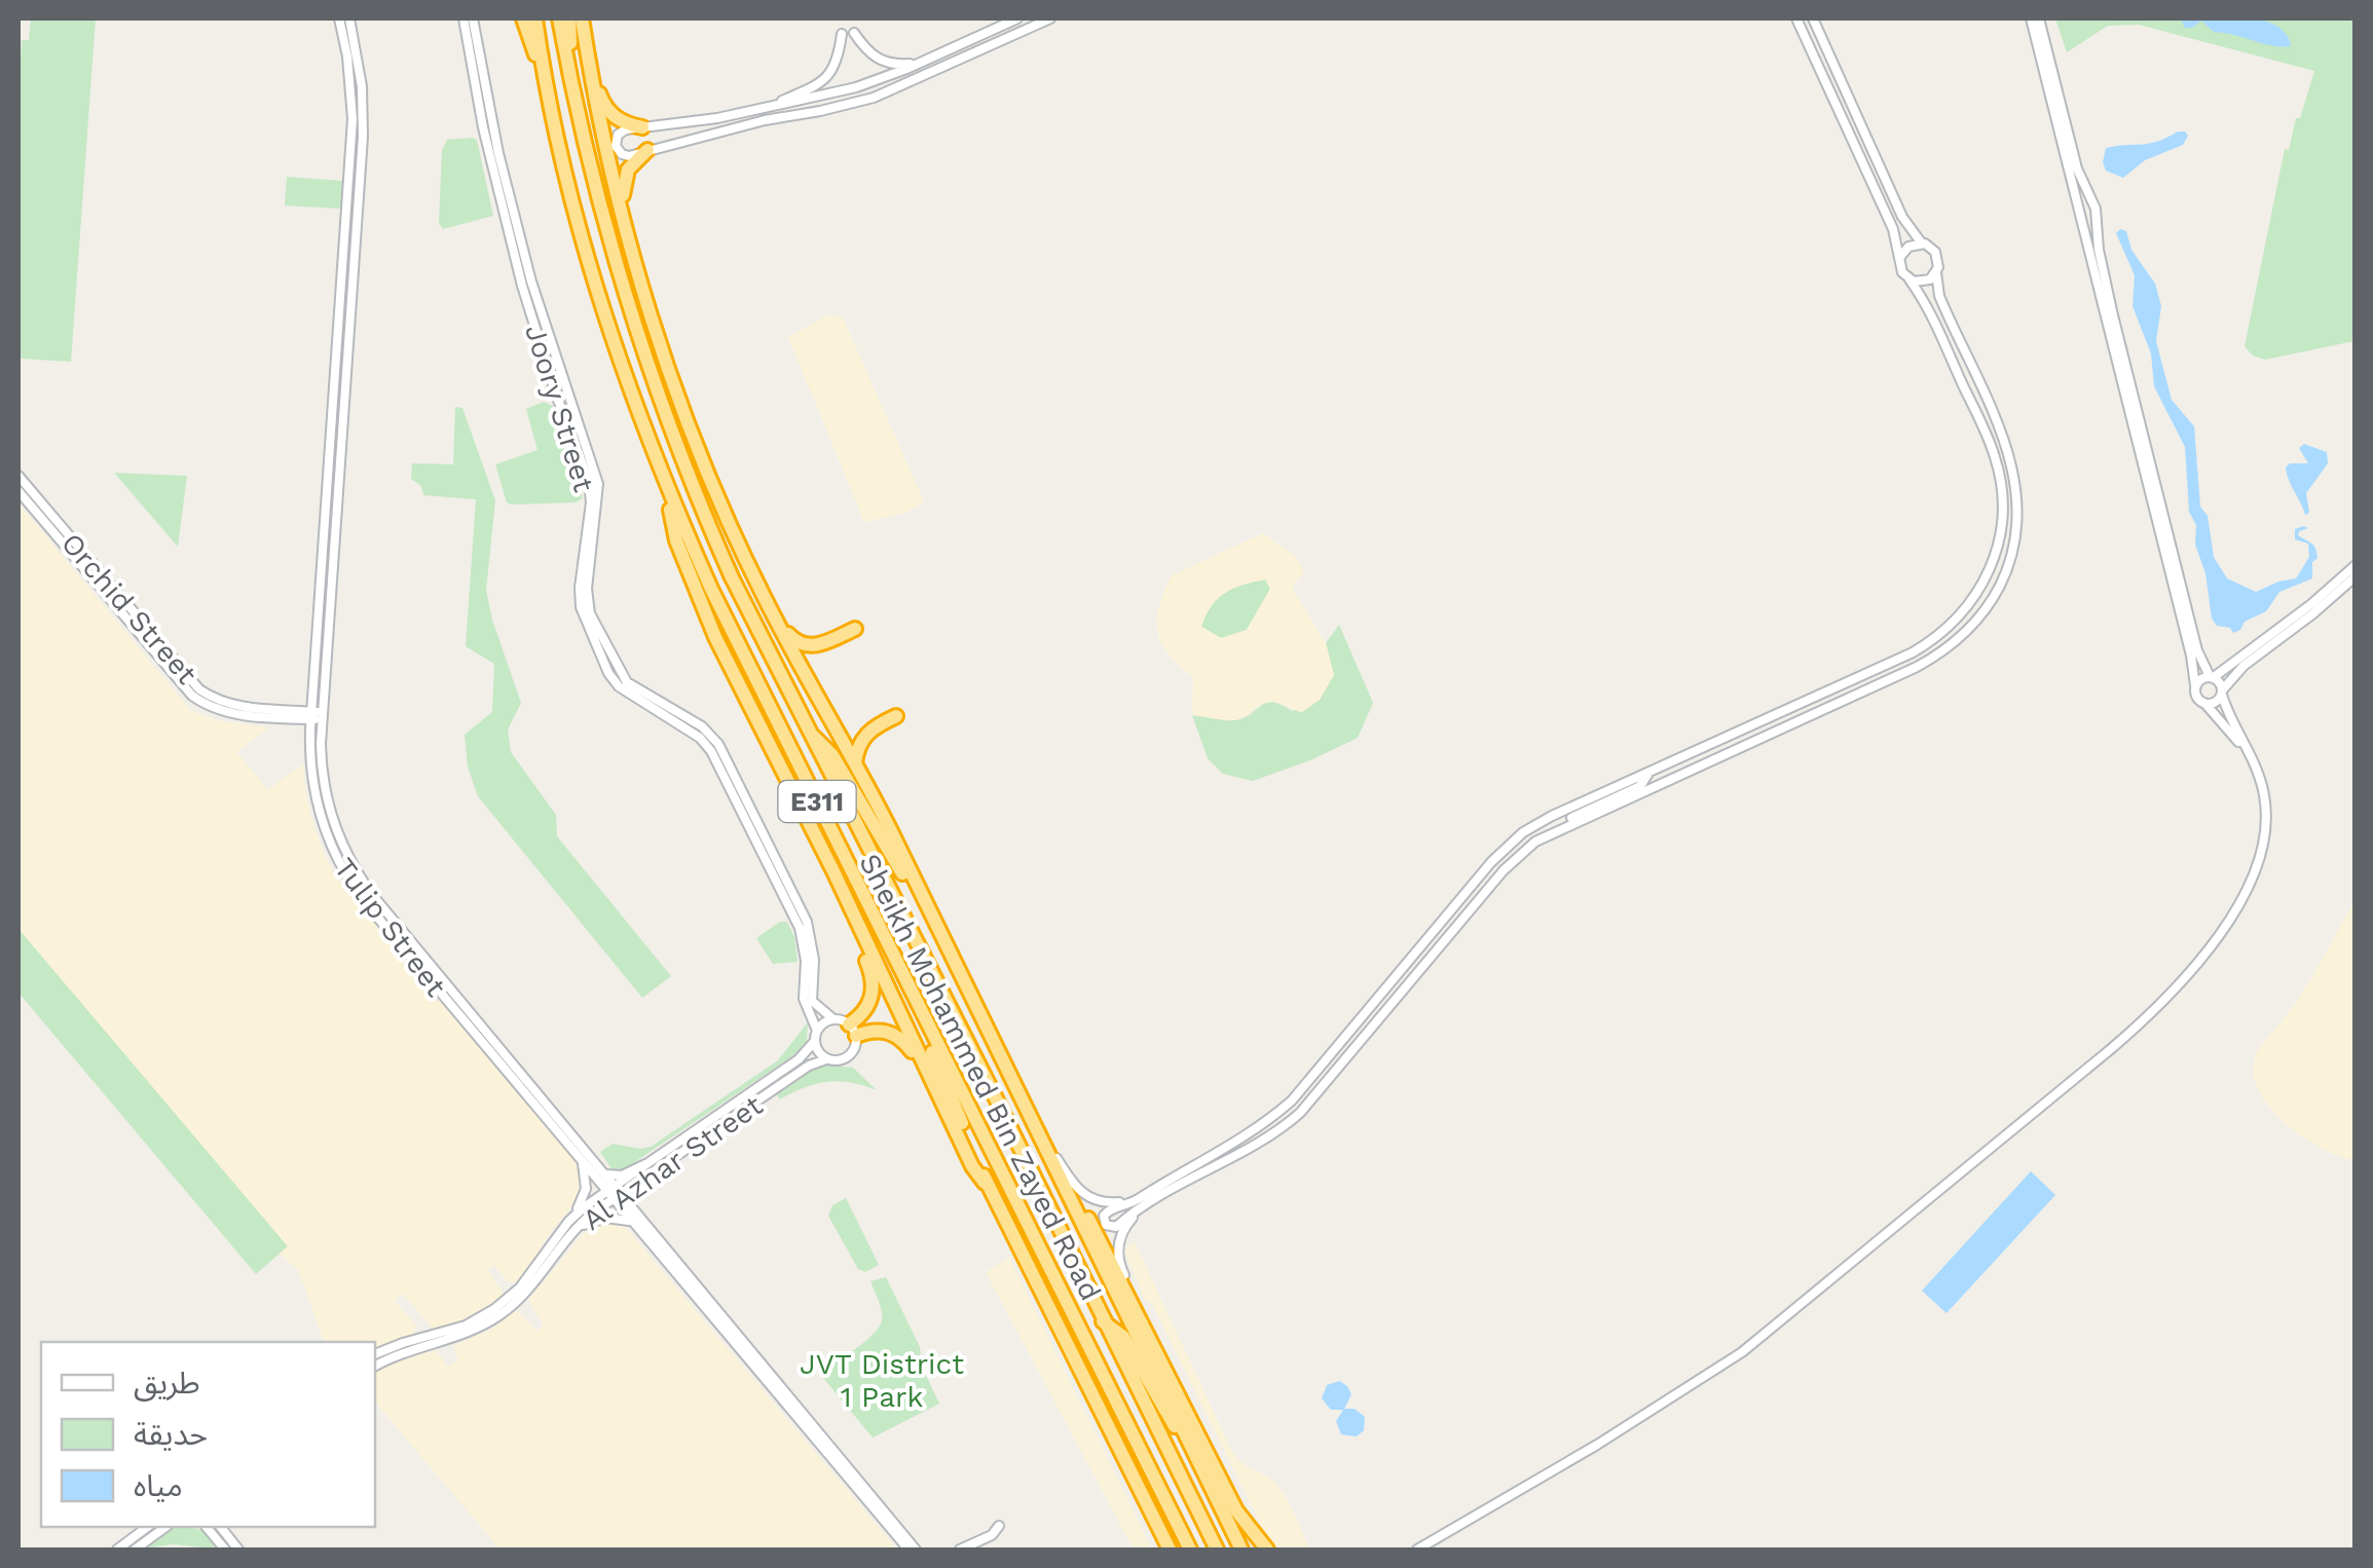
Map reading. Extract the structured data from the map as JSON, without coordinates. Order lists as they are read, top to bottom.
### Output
{
  "streets": {
    "highway": ["E311", "Sheikh Mohammed Bin Zayed Road"],
    "street": [
      "Joory Street",
      "Orchid Street",
      "Tulip Street",
      "Al Azhar Street"
    ]
  },
  "crossings": [
    ["Joory Street", "Al Azhar Street"],
    ["Orchid Street", "Tulip Street"],
    ["Tulip Street", "Al Azhar Street"]
  ],
  "parks": ["JVT District 1 Park"],
  "legend": ["طريق", "حديقة", "مياه"]
}
